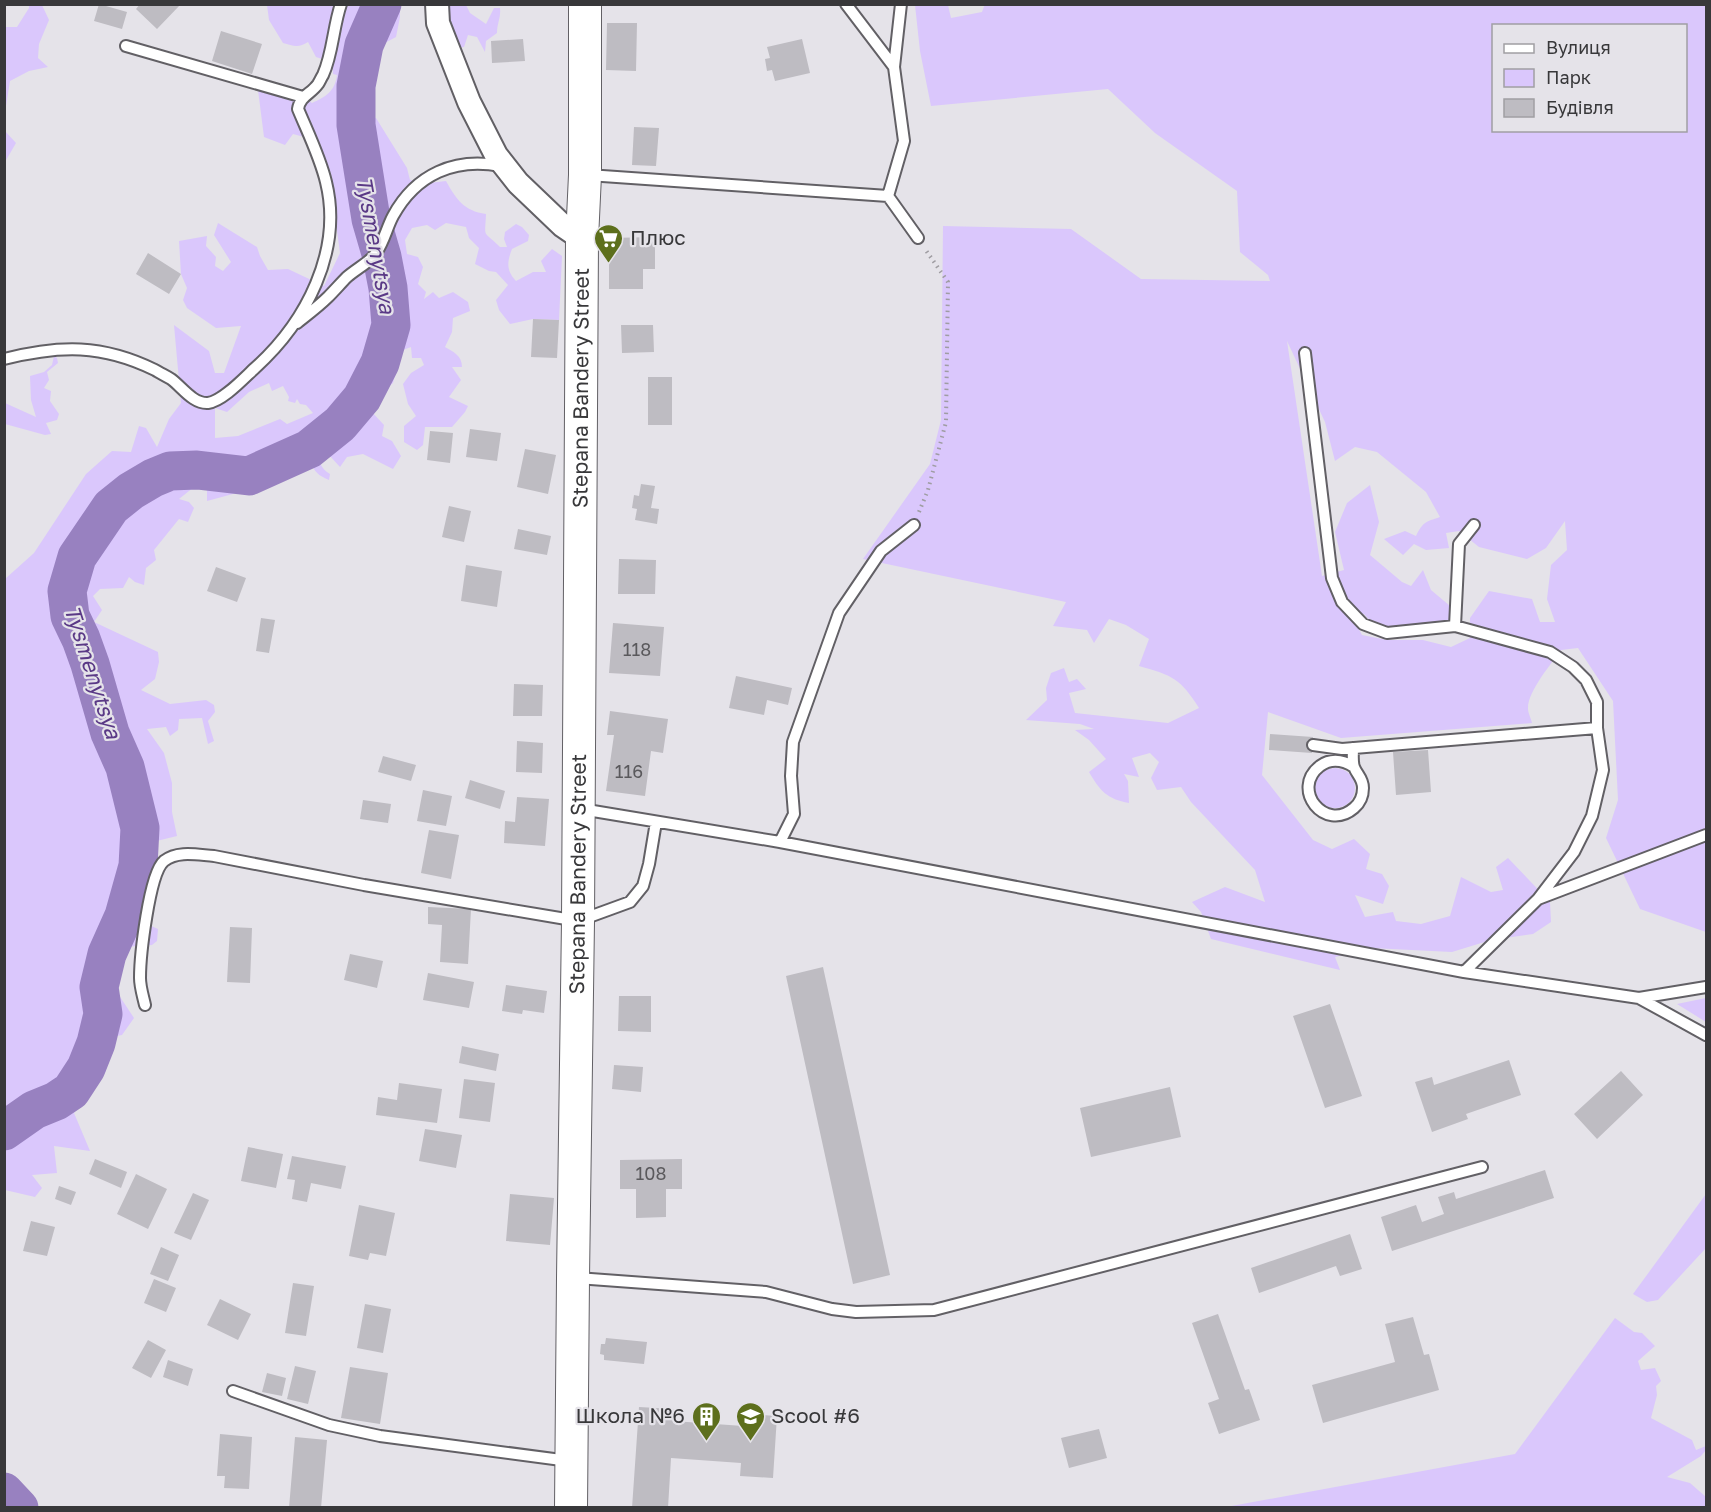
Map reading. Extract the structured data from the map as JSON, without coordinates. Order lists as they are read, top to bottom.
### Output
{
  "streets": {
    "main road": ["Stepana Bandery Street"]
  },
  "water": ["Tysmenytsya"],
  "places": {
    "supermarket": ["Плюс"],
    "building": ["Школа №6"],
    "school or university": ["Scool #6"]
  },
  "house_numbers": ["118", "116", "108"],
  "legend": ["Вулиця", "Парк", "Будівля"]
}
